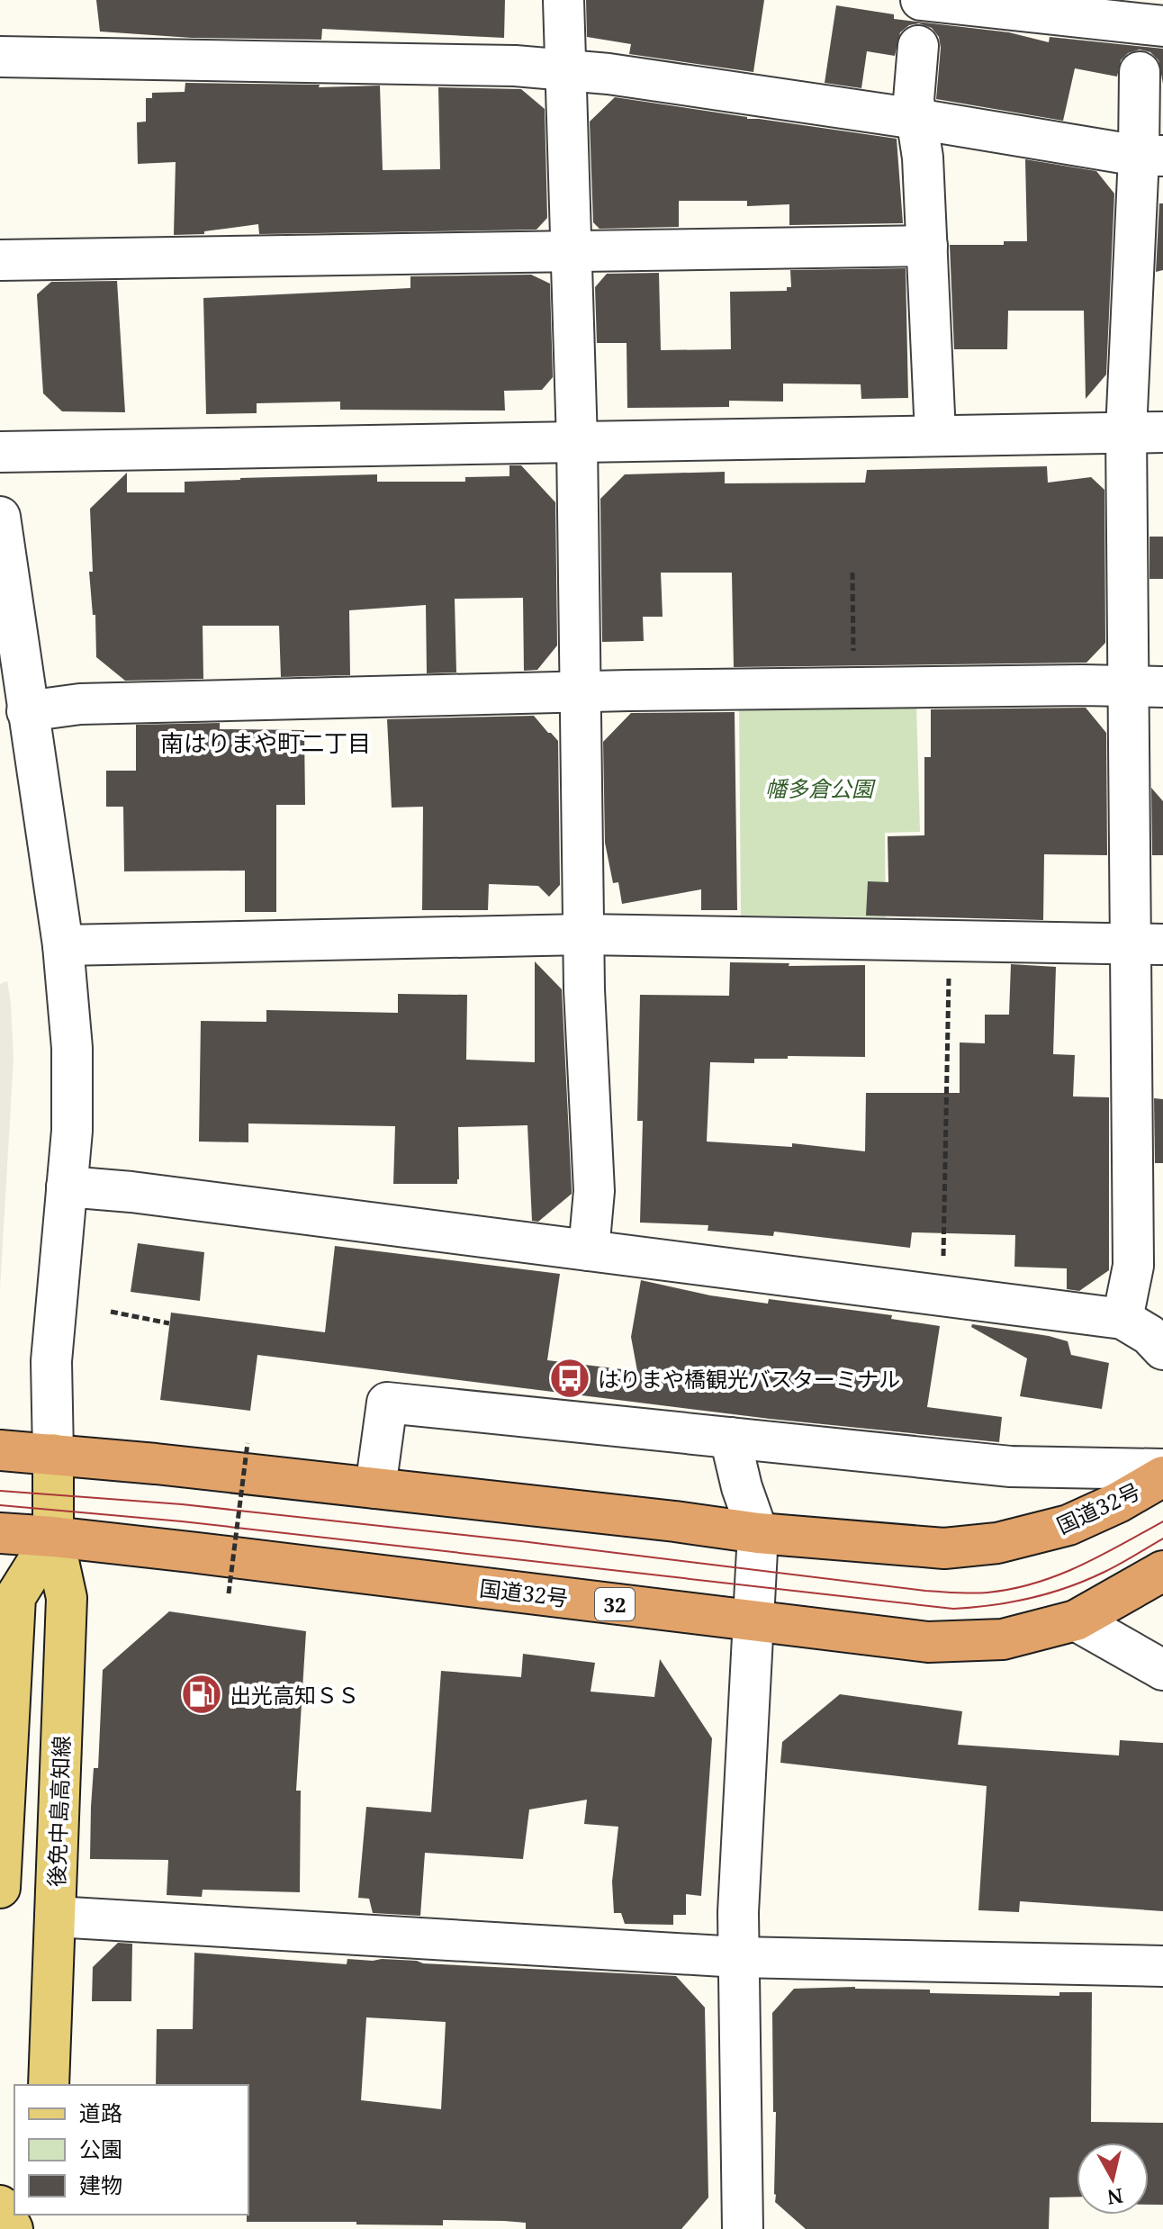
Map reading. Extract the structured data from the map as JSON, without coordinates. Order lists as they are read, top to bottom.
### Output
{
  "streets": {
    "highway": ["国道32号", "32"],
    "main road": ["後免中島高知線"]
  },
  "crossings": [
    ["国道32号", "後免中島高知線"]
  ],
  "districts": ["南はりまや町二丁目"],
  "parks": ["幡多倉公園"],
  "places": {
    "bus stop": ["はりまや橋観光バスターミナル"],
    "fuel station": ["出光高知ＳＳ"]
  },
  "legend": ["道路", "公園", "建物"],
  "north": "bottom"
}
